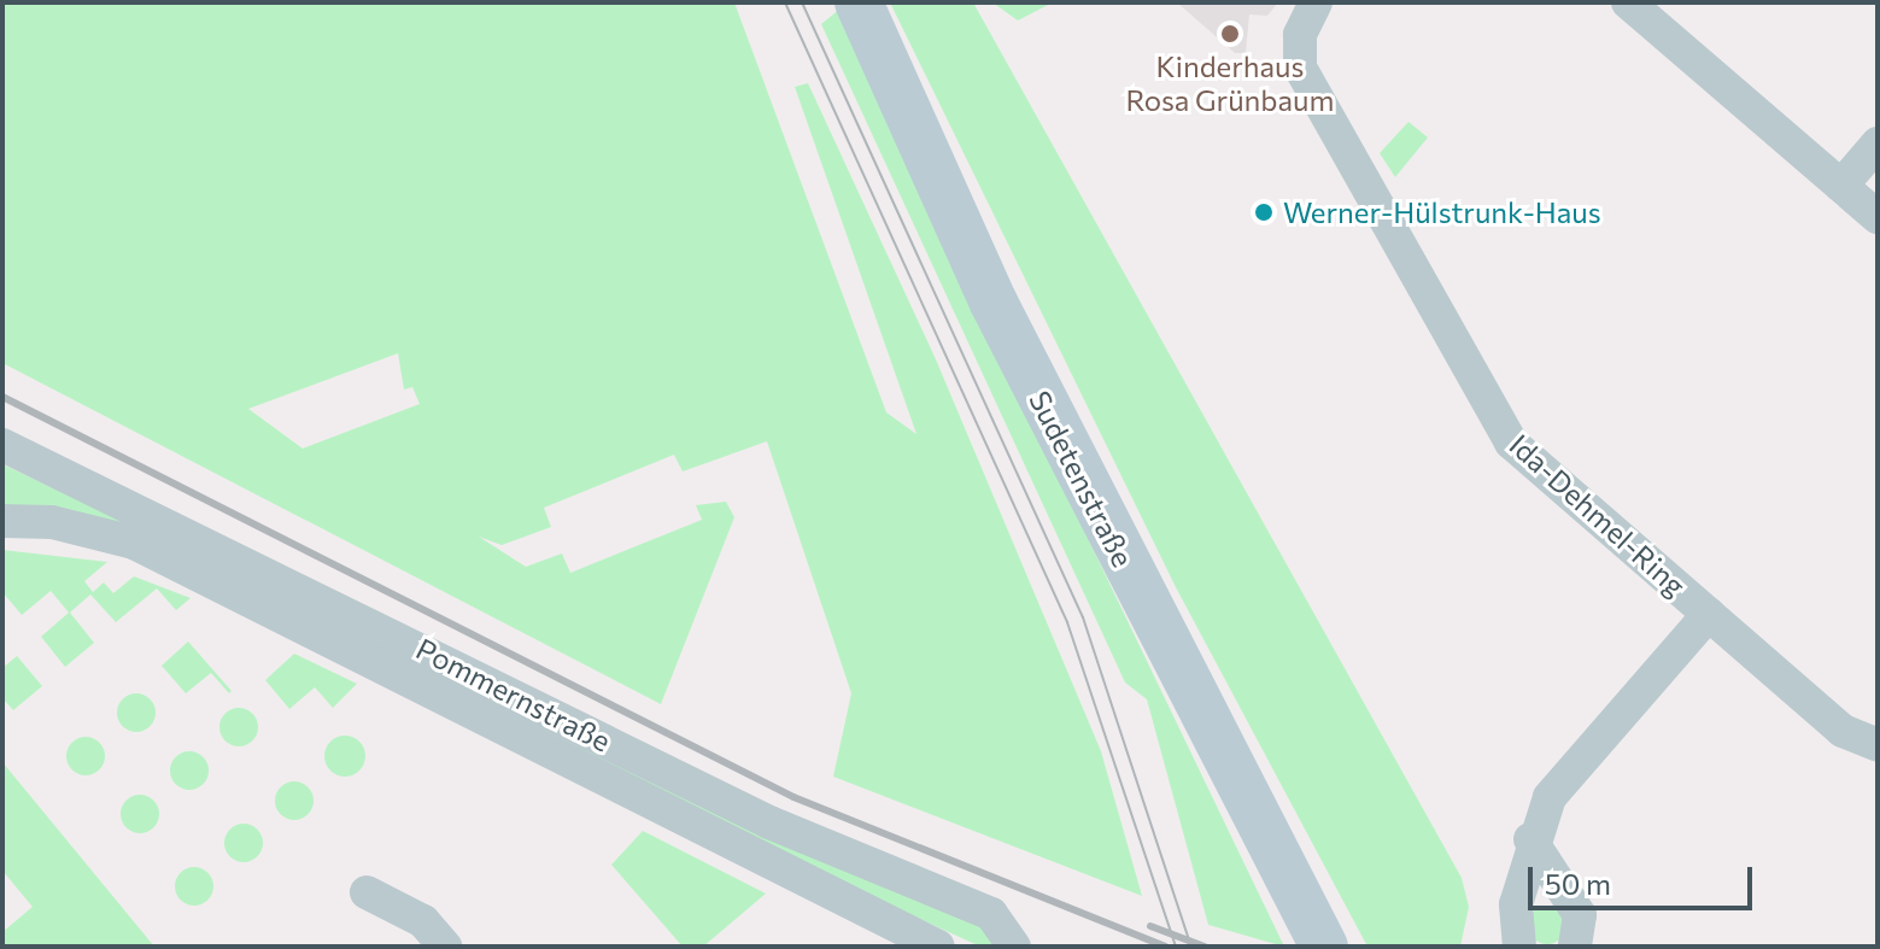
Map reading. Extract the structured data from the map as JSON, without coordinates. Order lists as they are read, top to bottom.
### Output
{
  "streets": {
    "main road": ["Sudetenstraße"],
    "street": ["Ida-Dehmel-Ring", "Pommernstraße"]
  },
  "places": ["Kinderhaus Rosa Grünbaum", "Werner-Hülstrunk-Haus"],
  "scale_bar": "50 m"
}
